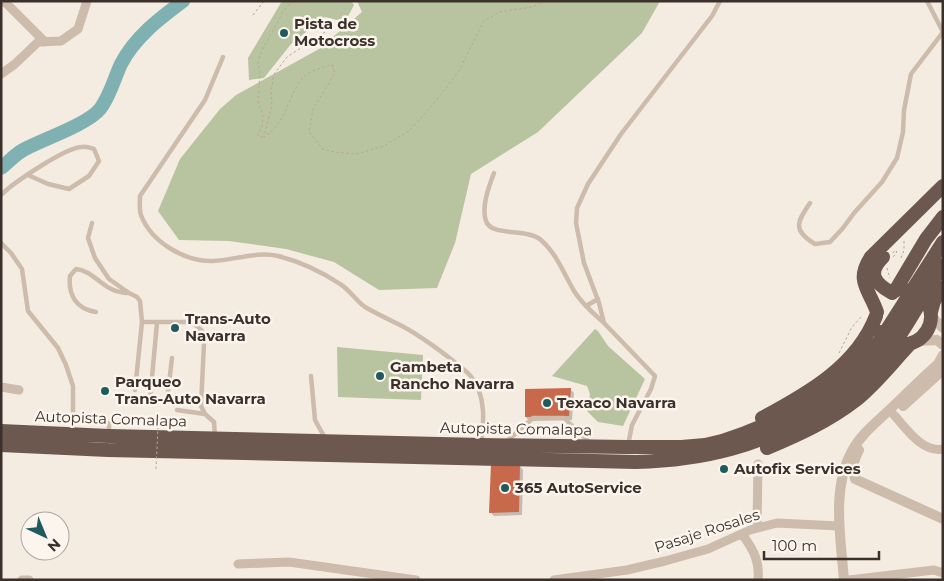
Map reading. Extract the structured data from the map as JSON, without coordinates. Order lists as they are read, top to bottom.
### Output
{
  "streets": {
    "highway": ["Autopista Comalapa"],
    "street": ["Pasaje Rosales"]
  },
  "places": [
    "Pista de Motocross",
    "Trans-Auto Navarra",
    "Gambeta Rancho Navarra",
    "Parqueo Trans-Auto Navarra",
    "Texaco Navarra",
    "Autofix Services",
    "365 AutoService"
  ],
  "scale_bar": "100 m",
  "north": "bottom right"
}
